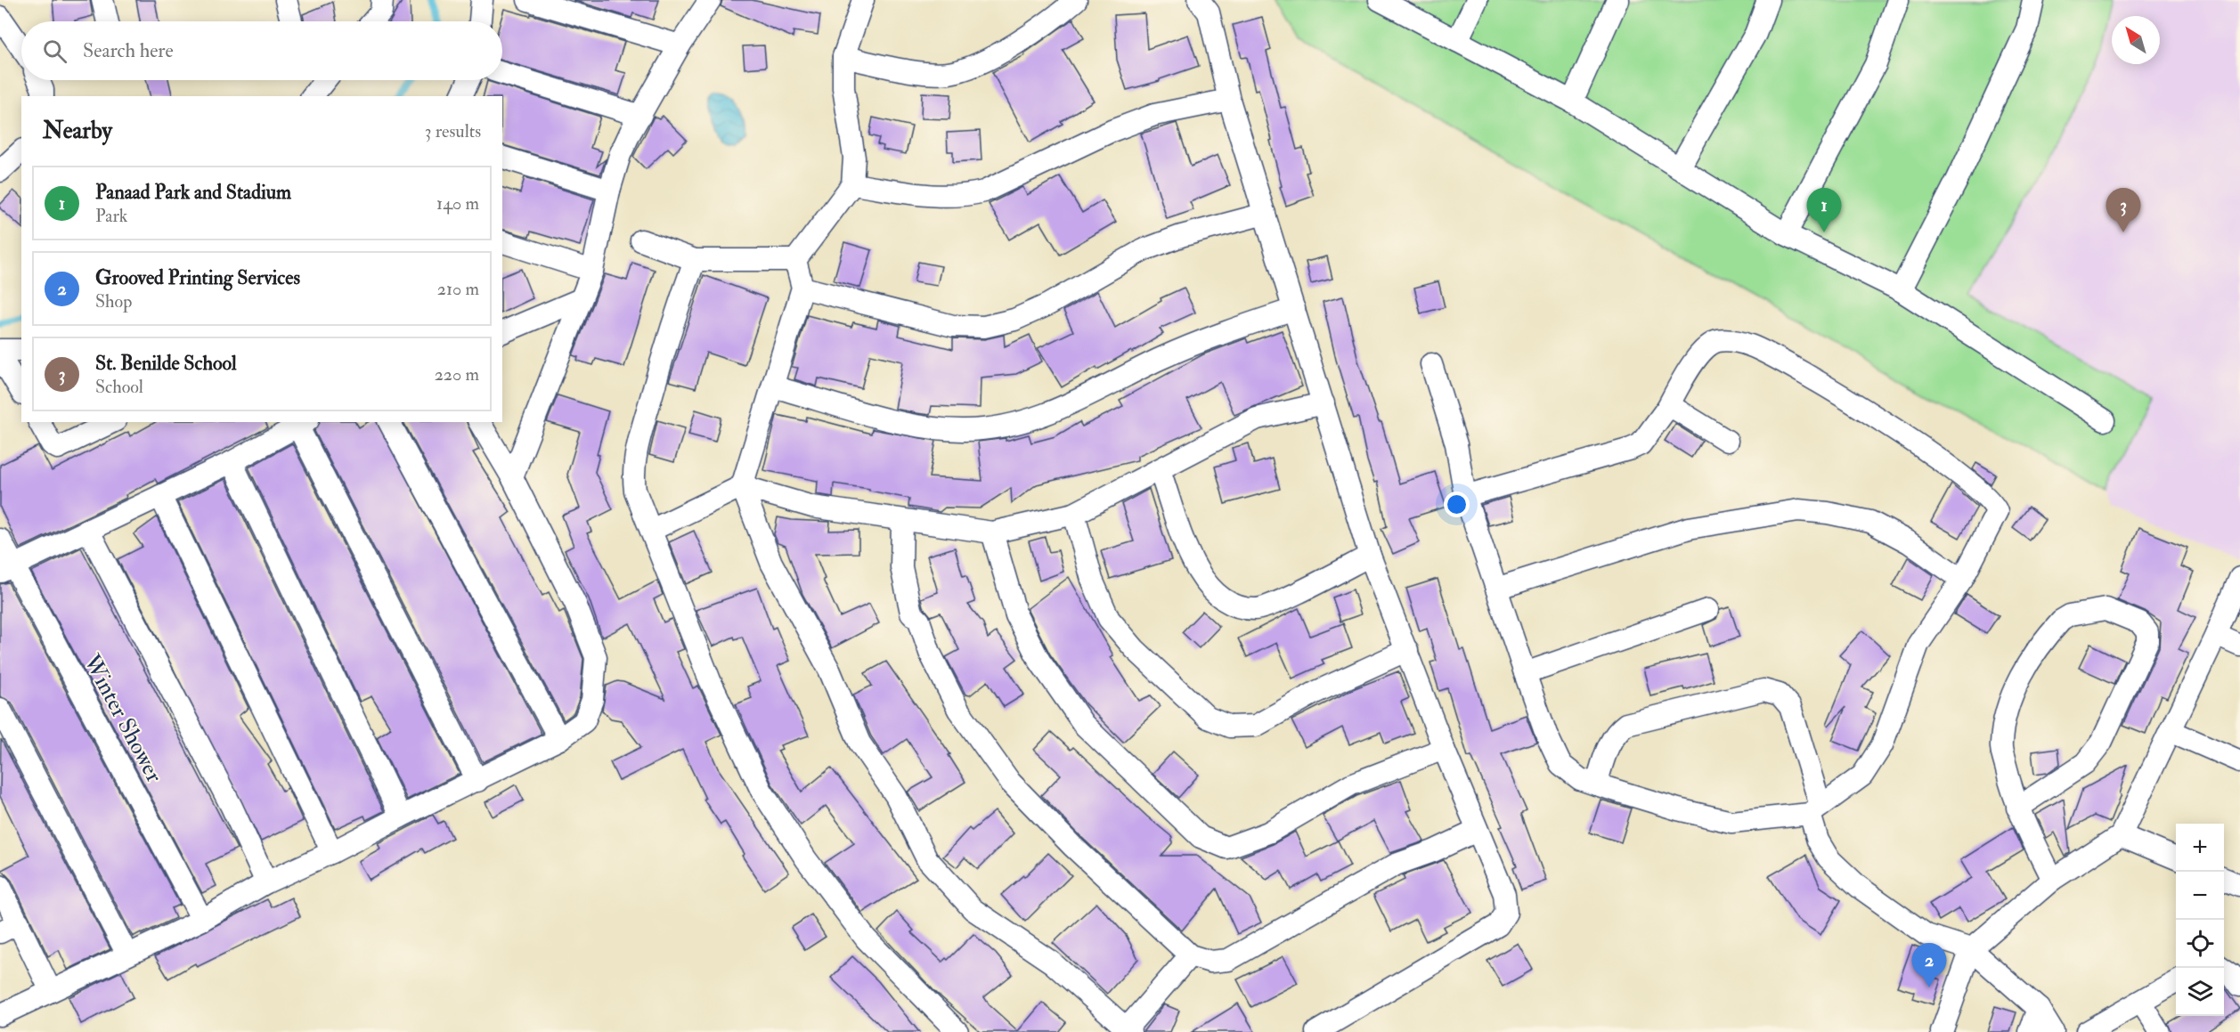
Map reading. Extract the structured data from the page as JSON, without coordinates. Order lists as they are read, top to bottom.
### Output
{
  "streets": {
    "street": ["Winter Shower"]
  },
  "north": "top left",
  "page": {
    "search": "Search here",
    "heading": ["Nearby", "3 results"],
    "list": [
      {
        "mark": "1",
        "name": "Panaad Park and Stadium",
        "note": "Park",
        "value": "140 m"
      },
      {
        "mark": "2",
        "name": "Grooved Printing Services",
        "note": "Shop",
        "value": "210 m"
      },
      {
        "mark": "3",
        "name": "St. Benilde School",
        "note": "School",
        "value": "220 m"
      }
    ],
    "pins": ["1", "3", "2"],
    "map_buttons": ["+", "−"]
  }
}
